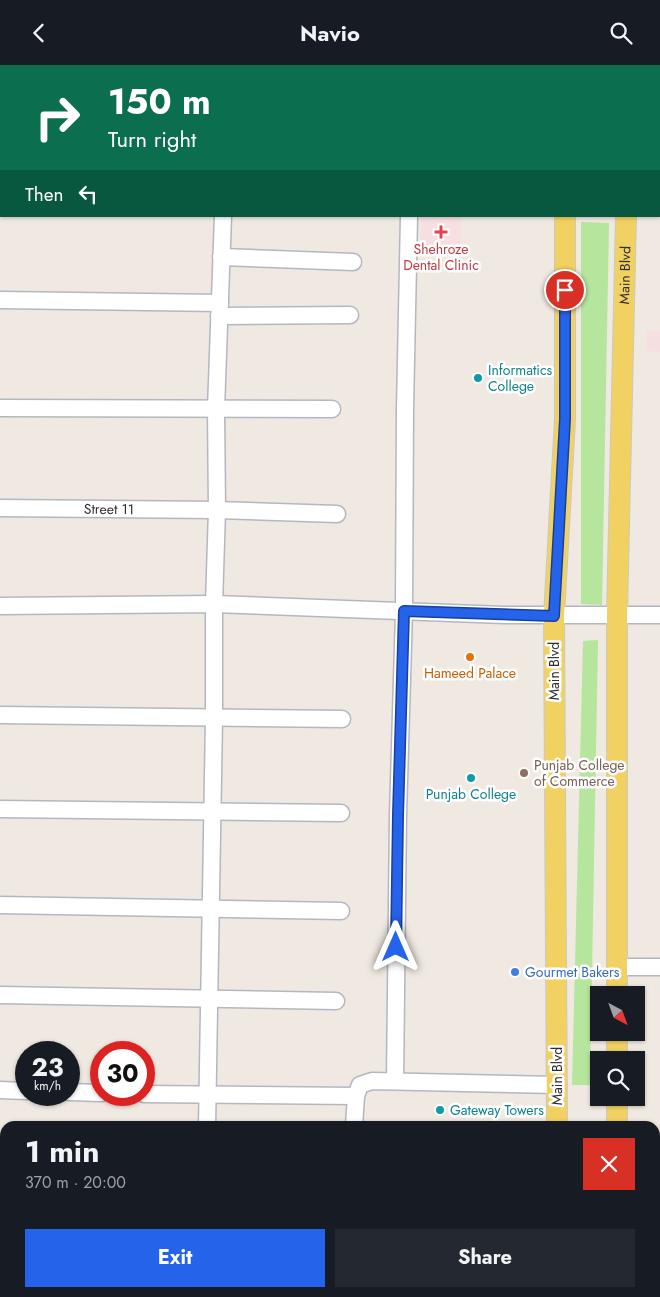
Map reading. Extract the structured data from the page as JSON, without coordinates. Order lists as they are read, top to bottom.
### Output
{
  "streets": {
    "main road": ["Main Blvd"],
    "street": ["Street 11"]
  },
  "places": {
    "health": ["Shehroze Dental Clinic"],
    "other": [
      "Informatics College",
      "Hameed Palace",
      "Punjab College of Commerce",
      "Punjab College",
      "Gourmet Bakers",
      "Gateway Towers"
    ]
  },
  "north": "bottom right",
  "page": {
    "header": "Navio",
    "turn": ["150 m", "Turn right"],
    "then": "Then",
    "speed": "23 km/h",
    "limit": "30",
    "heading": ["1 min", "370 m · 20:00"],
    "buttons": ["Exit", "Share"]
  }
}
